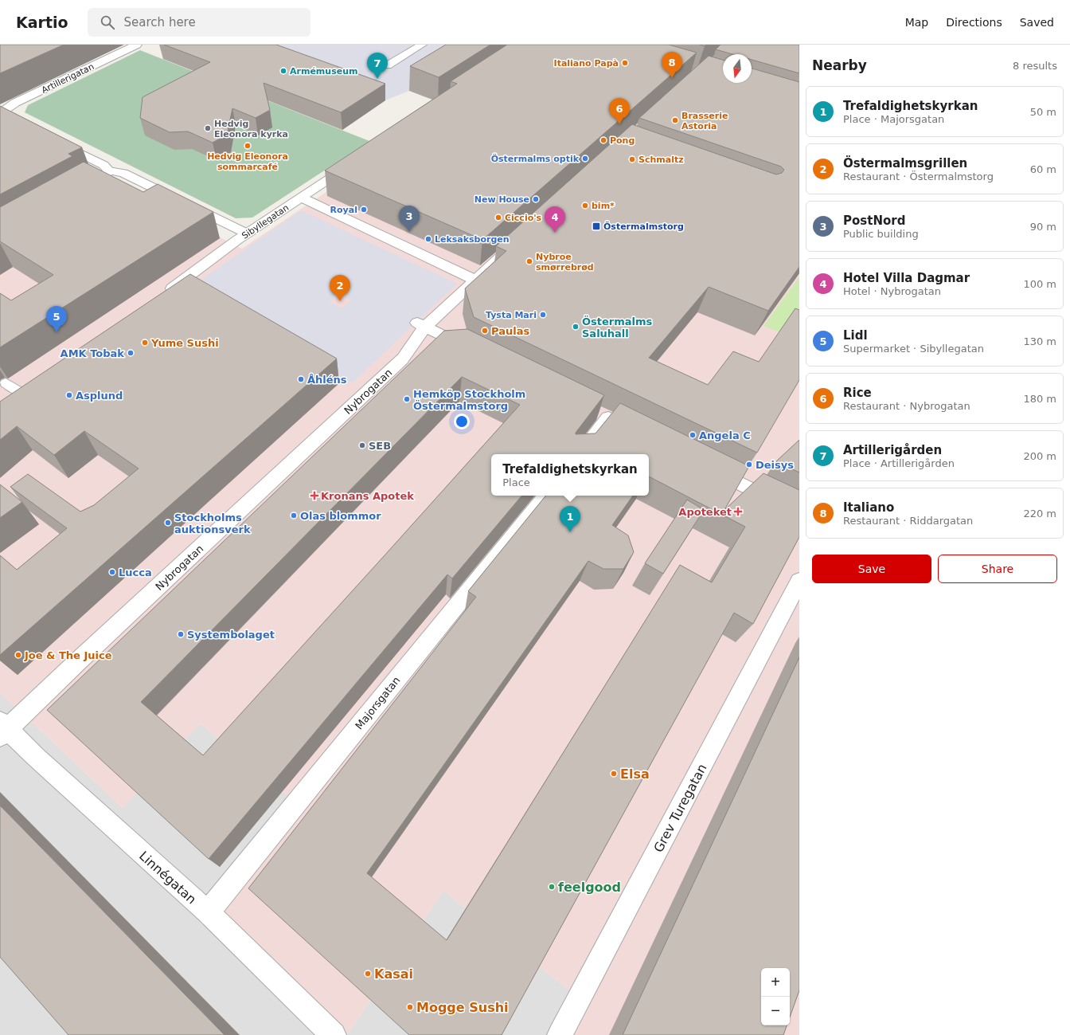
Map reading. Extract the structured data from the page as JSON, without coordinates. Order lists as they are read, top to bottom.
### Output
{
  "streets": {
    "street": [
      "Artillerigatan",
      "Sibyllegatan",
      "Nybrogatan",
      "Majorsgatan",
      "Grev Turegatan",
      "Linnégatan"
    ]
  },
  "crossings": [
    ["Nybrogatan", "Linnégatan"],
    ["Majorsgatan", "Linnégatan"]
  ],
  "places": {
    "other": [
      "Italiano Papà",
      "Armémuseum",
      "Brasserie Astoria",
      "Hedvig Eleonora kyrka",
      "Pong",
      "Hedvig Eleonora sommarcafé",
      "Östermalms optik",
      "Schmaltz",
      "New House",
      "bim*",
      "Royal",
      "Ciccio's",
      "Leksaksborgen",
      "Nybroe smørrebrød",
      "Tysta Mari",
      "Östermalms Saluhall",
      "Paulas",
      "Yume Sushi",
      "AMK Tobak",
      "Åhléns",
      "Asplund",
      "Hemköp Stockholm Östermalmstorg",
      "Angela C",
      "SEB",
      "Deisys",
      "Olas blommor",
      "Stockholms auktionsverk",
      "Lucca",
      "Systembolaget",
      "Joe & The Juice",
      "Elsa",
      "feelgood",
      "Kasai",
      "Mogge Sushi"
    ],
    "transit": ["Östermalmstorg"],
    "health": ["Kronans Apotek", "Apoteket"]
  },
  "north": "bottom",
  "page": {
    "header": "Kartio",
    "search": "Search here",
    "nav": ["Map", "Directions", "Saved"],
    "heading": ["Nearby", "8 results"],
    "pins": [
      "8",
      "7",
      "6",
      "3",
      "4",
      "2",
      "5",
      "1"
    ],
    "list": [
      {
        "mark": "1",
        "name": "Trefaldighetskyrkan",
        "note": "Place · Majorsgatan",
        "value": "50 m"
      },
      {
        "mark": "2",
        "name": "Östermalmsgrillen",
        "note": "Restaurant · Östermalmstorg",
        "value": "60 m"
      },
      {
        "mark": "3",
        "name": "PostNord",
        "note": "Public building",
        "value": "90 m"
      },
      {
        "mark": "4",
        "name": "Hotel Villa Dagmar",
        "note": "Hotel · Nybrogatan",
        "value": "100 m"
      },
      {
        "mark": "5",
        "name": "Lidl",
        "note": "Supermarket · Sibyllegatan",
        "value": "130 m"
      },
      {
        "mark": "6",
        "name": "Rice",
        "note": "Restaurant · Nybrogatan",
        "value": "180 m"
      },
      {
        "mark": "7",
        "name": "Artillerigården",
        "note": "Place · Artillerigården",
        "value": "200 m"
      },
      {
        "mark": "8",
        "name": "Italiano",
        "note": "Restaurant · Riddargatan",
        "value": "220 m"
      }
    ],
    "popup": ["Trefaldighetskyrkan", "Place"],
    "buttons": ["Save", "Share"],
    "map_buttons": ["+", "−"]
  }
}
